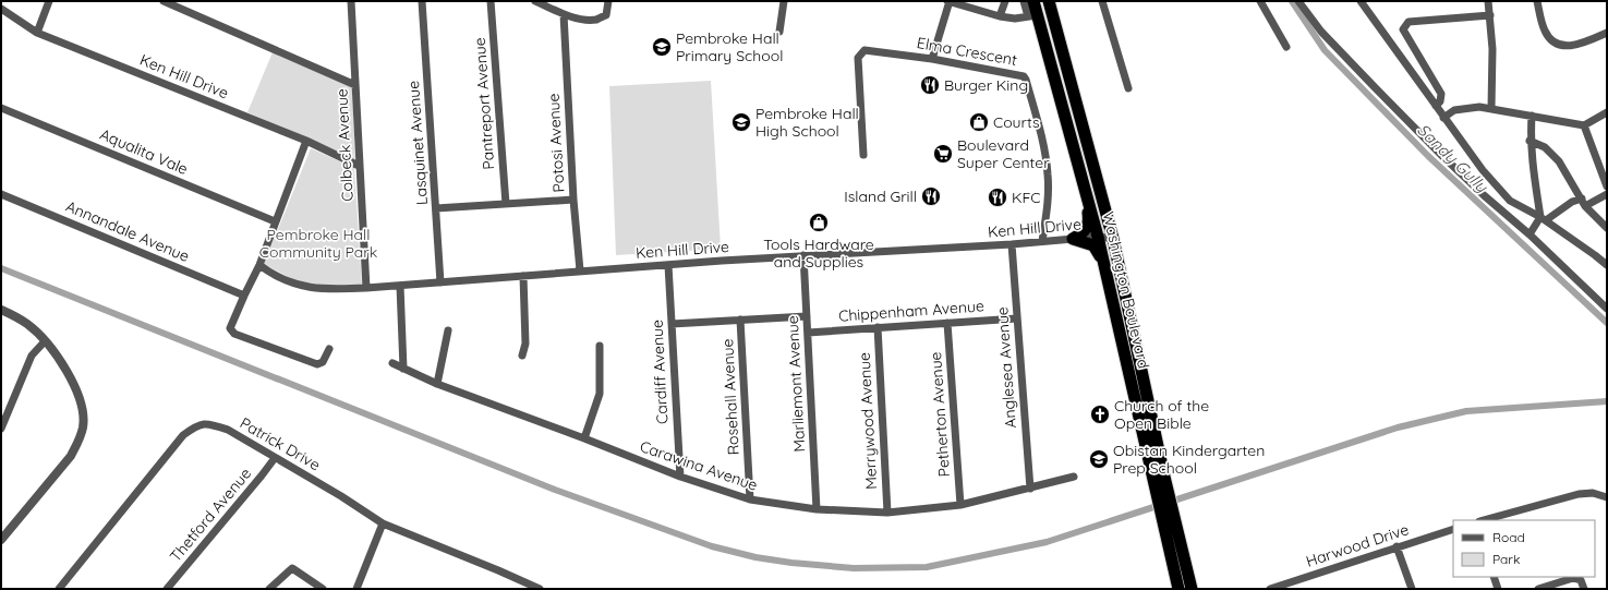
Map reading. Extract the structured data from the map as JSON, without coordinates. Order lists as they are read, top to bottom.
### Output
{
  "streets": {
    "highway": ["Washington Boulevard"],
    "street": [
      "Elma Crescent",
      "Ken Hill Drive",
      "Pantreport Avenue",
      "Lasquinet Avenue",
      "Potosi Avenue",
      "Colbeck Avenue",
      "Aqualita Vale",
      "Annandale Avenue",
      "Chippenham Avenue",
      "Anglesea Avenue",
      "Cardiff Avenue",
      "Marliemont Avenue",
      "Rosehall Avenue",
      "Petherton Avenue",
      "Merrywood Avenue",
      "Patrick Drive",
      "Carawina Avenue",
      "Thetford Avenue",
      "Harwood Drive"
    ]
  },
  "crossings": [
    ["Elma Crescent", "Ken Hill Drive"],
    ["Ken Hill Drive", "Lasquinet Avenue"],
    ["Ken Hill Drive", "Potosi Avenue"],
    ["Ken Hill Drive", "Colbeck Avenue"],
    ["Ken Hill Drive", "Washington Boulevard"],
    ["Ken Hill Drive", "Anglesea Avenue"],
    ["Ken Hill Drive", "Cardiff Avenue"],
    ["Ken Hill Drive", "Marliemont Avenue"],
    ["Chippenham Avenue", "Anglesea Avenue"],
    ["Chippenham Avenue", "Marliemont Avenue"],
    ["Chippenham Avenue", "Petherton Avenue"],
    ["Chippenham Avenue", "Merrywood Avenue"],
    ["Anglesea Avenue", "Carawina Avenue"],
    ["Cardiff Avenue", "Carawina Avenue"],
    ["Marliemont Avenue", "Carawina Avenue"],
    ["Rosehall Avenue", "Carawina Avenue"],
    ["Petherton Avenue", "Carawina Avenue"],
    ["Merrywood Avenue", "Carawina Avenue"],
    ["Patrick Drive", "Thetford Avenue"]
  ],
  "water": ["Sandy Gully"],
  "parks": ["Pembroke Hall Community Park"],
  "places": {
    "school or university": ["Pembroke Hall Primary School", "Pembroke Hall High School", "Obistan Kindergarten Prep School"],
    "restaurant": ["Burger King", "Island Grill", "KFC"],
    "shop": ["Courts", "Tools Hardware and Supplies"],
    "supermarket": ["Boulevard Super Center"],
    "church": ["Church of the Open Bible"]
  },
  "legend": ["Road", "Park"]
}
